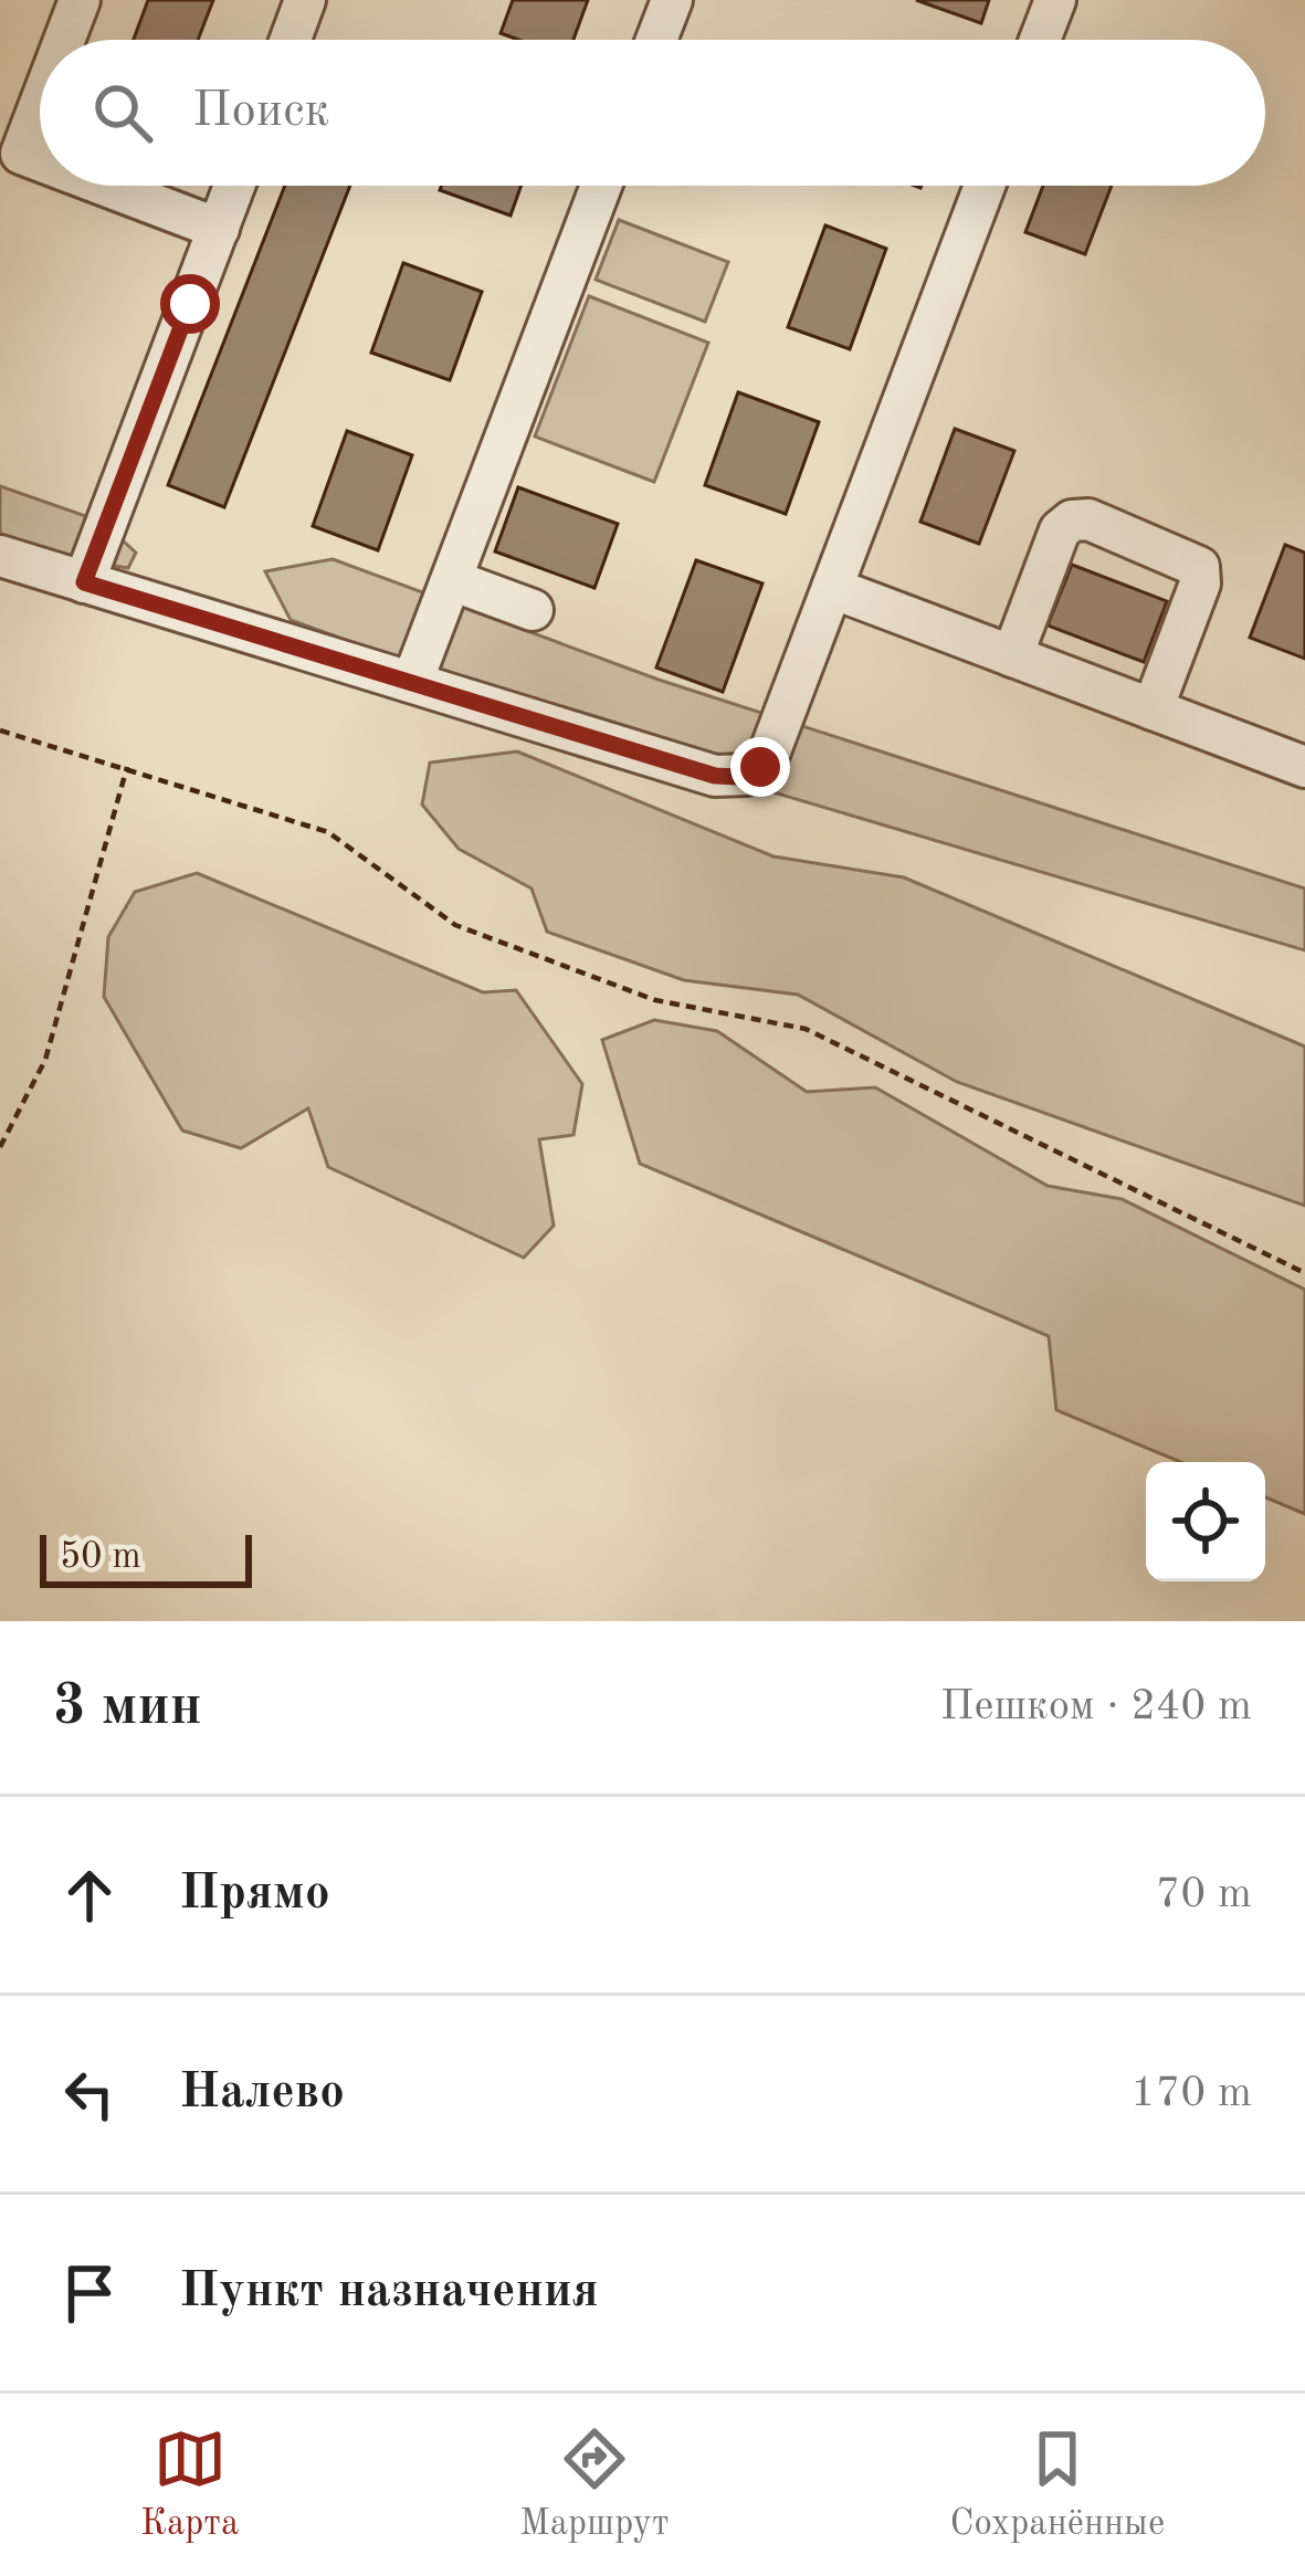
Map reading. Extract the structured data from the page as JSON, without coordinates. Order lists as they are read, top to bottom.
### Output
{
  "scale_bar": "50 m",
  "page": {
    "search": "Поиск",
    "scale": "50 m",
    "heading": ["3 мин", "Пешком · 240 m"],
    "list": [
      ["Прямо", "70 m"],
      ["Налево", "170 m"],
      "Пункт назначения"
    ],
    "nav": ["Карта", "Маршрут", "Сохранённые"]
  }
}
